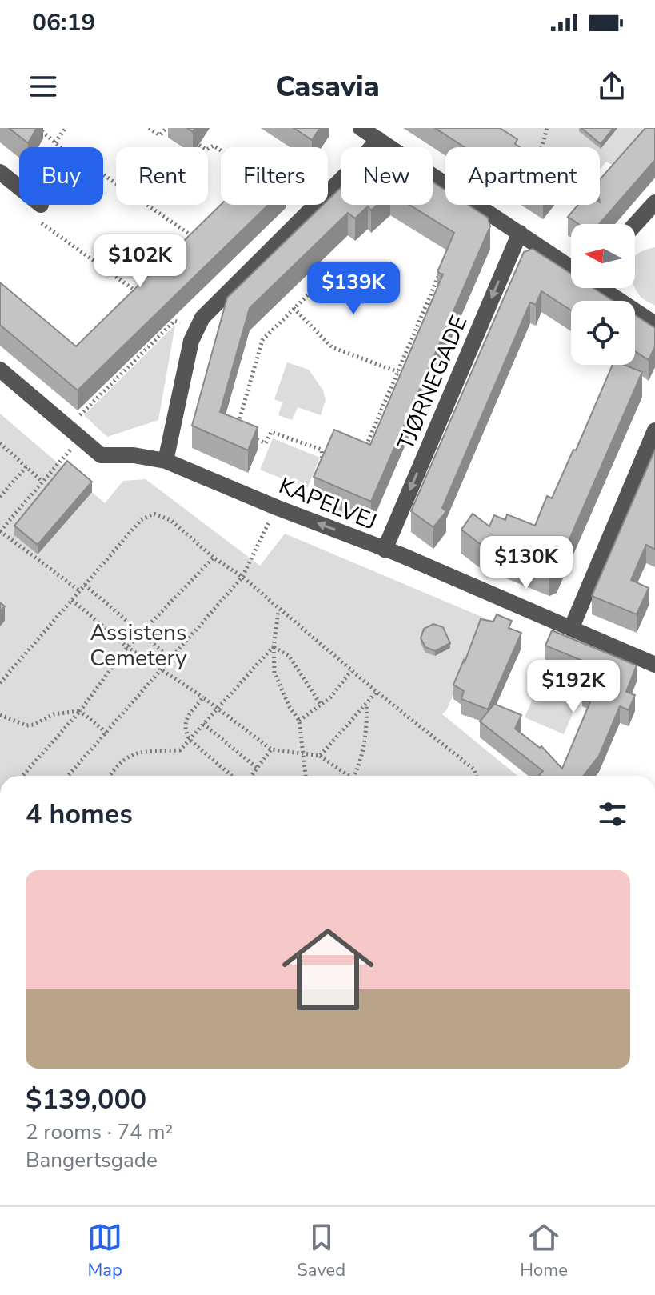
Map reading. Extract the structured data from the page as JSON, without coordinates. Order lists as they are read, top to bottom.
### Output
{
  "streets": {
    "street": ["TJØRNEGADE", "KAPELVEJ"]
  },
  "crossings": [
    ["TJØRNEGADE", "KAPELVEJ"]
  ],
  "one_way": ["TJØRNEGADE"],
  "parks": ["Assistens Cemetery"],
  "north": "left",
  "page": {
    "status": "06:19",
    "header": "Casavia",
    "chip": [
      "Buy",
      "Rent",
      "Filters",
      "New",
      "Apartment"
    ],
    "price": [
      "$102K",
      "$139K",
      "$130K",
      "$192K"
    ],
    "heading": "4 homes",
    "list": [
      {
        "name": "$139,000",
        "note": "2 rooms · 74 m² · Bangertsgade"
      }
    ],
    "tabs": ["Map", "Saved", "Home"]
  }
}
